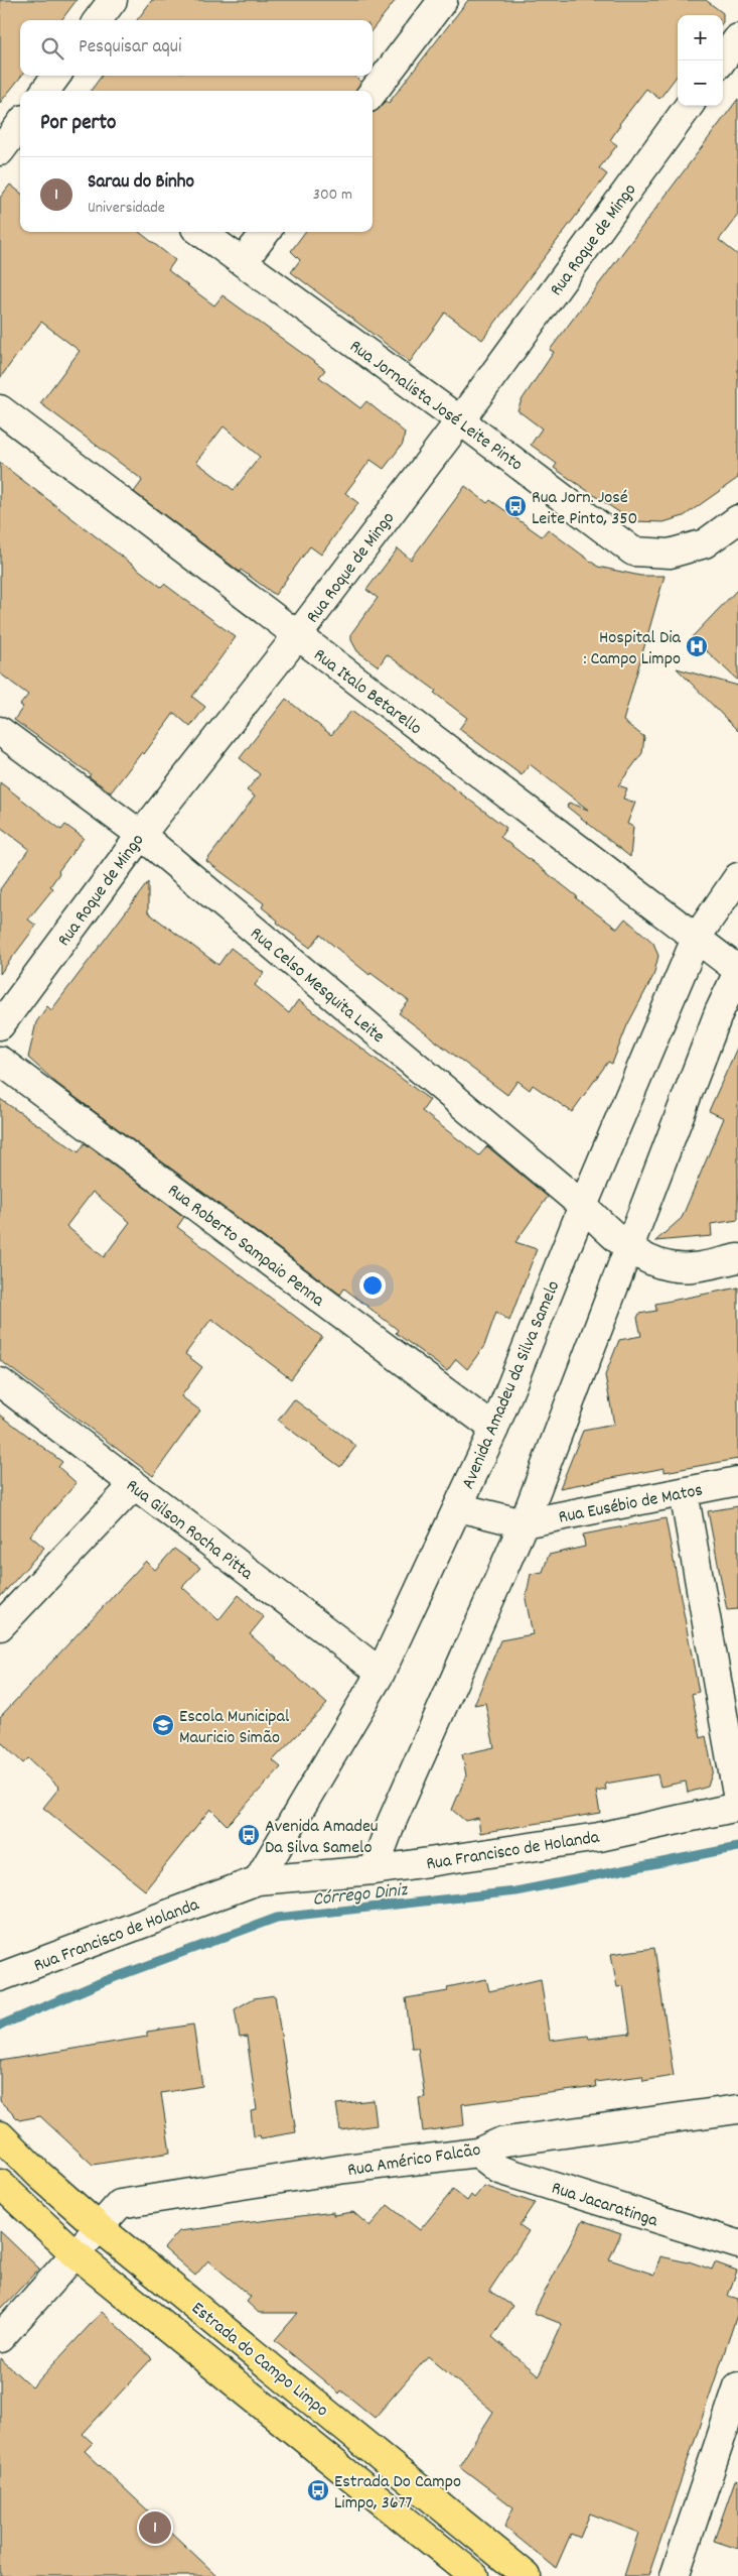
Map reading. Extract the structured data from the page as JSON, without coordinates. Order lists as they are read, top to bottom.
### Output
{
  "streets": {
    "main road": ["Estrada do Campo Limpo"],
    "street": [
      "Rua Roque de Mingo",
      "Rua Jornalista José Leite Pinto",
      "Rua Italo Betarello",
      "Rua Celso Mesquita Leite",
      "Rua Roberto Sampaio Penna",
      "Avenida Amadeu da Silva Samelo",
      "Rua Eusébio de Matos",
      "Rua Gilson Rocha Pitta",
      "Rua Francisco de Holanda",
      "Rua Américo Falcão",
      "Rua Jacaratinga"
    ]
  },
  "crossings": [
    ["Rua Roque de Mingo", "Rua Jornalista José Leite Pinto"],
    ["Rua Roque de Mingo", "Rua Italo Betarello"],
    ["Rua Roque de Mingo", "Rua Celso Mesquita Leite"],
    ["Rua Italo Betarello", "Avenida Amadeu da Silva Samelo"],
    ["Rua Celso Mesquita Leite", "Avenida Amadeu da Silva Samelo"],
    ["Rua Roberto Sampaio Penna", "Avenida Amadeu da Silva Samelo"],
    ["Avenida Amadeu da Silva Samelo", "Rua Gilson Rocha Pitta"],
    ["Avenida Amadeu da Silva Samelo", "Rua Francisco de Holanda"],
    ["Rua Américo Falcão", "Rua Jacaratinga"],
    ["Rua Américo Falcão", "Estrada do Campo Limpo"]
  ],
  "water": ["Córrego Diniz"],
  "places": {
    "bus stop": ["Rua Jorn. José Leite Pinto, 350", "Avenida Amadeu Da Silva Samelo", "Estrada Do Campo Limpo, 3677"],
    "hospital": ["Hospital Dia : Campo Limpo"],
    "school or university": ["Escola Municipal Mauricio Simão"]
  },
  "page": {
    "map_buttons": ["+", "−"],
    "search": "Pesquisar aqui",
    "heading": "Por perto",
    "list": [
      {
        "mark": "1",
        "name": "Sarau do Binho",
        "note": "Universidade",
        "value": "300 m"
      }
    ],
    "pins": "1"
  }
}
